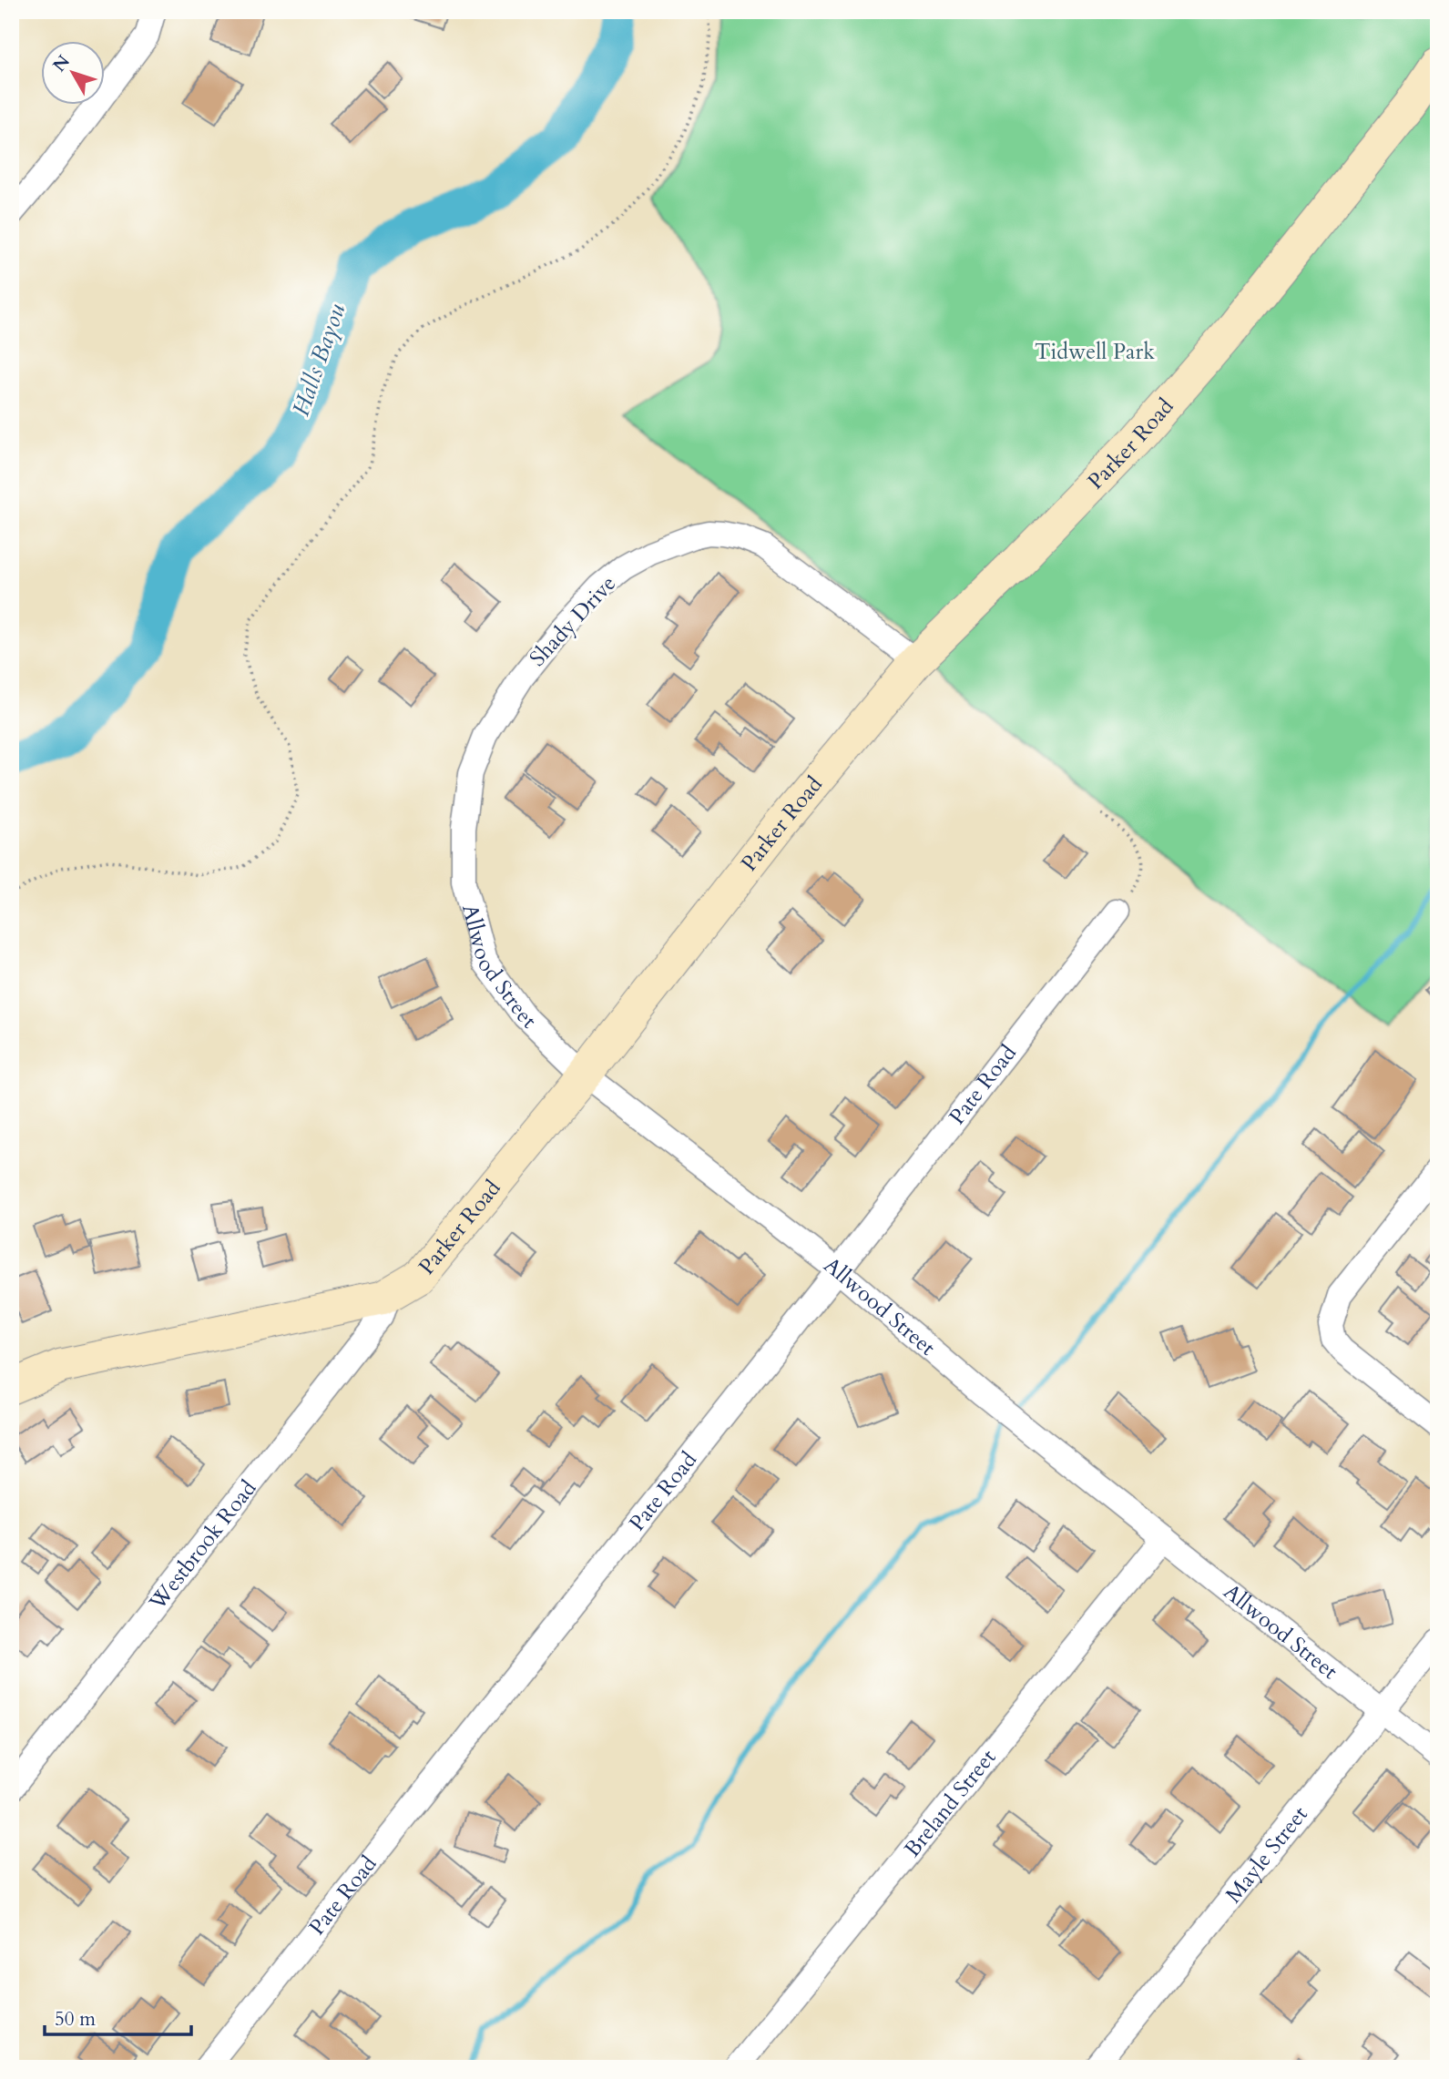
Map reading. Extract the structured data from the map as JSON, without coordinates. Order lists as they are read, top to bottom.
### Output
{
  "streets": {
    "main road": ["Parker Road"],
    "street": [
      "Shady Drive",
      "Allwood Street",
      "Pate Road",
      "Westbrook Road",
      "Breland Street",
      "Mayle Street"
    ]
  },
  "crossings": [
    ["Parker Road", "Shady Drive"],
    ["Parker Road", "Allwood Street"],
    ["Parker Road", "Westbrook Road"],
    ["Shady Drive", "Allwood Street"],
    ["Allwood Street", "Pate Road"],
    ["Allwood Street", "Breland Street"],
    ["Allwood Street", "Mayle Street"]
  ],
  "water": ["Halls Bayou"],
  "parks": ["Tidwell Park"],
  "scale_bar": "50 m",
  "north": "top left"
}
